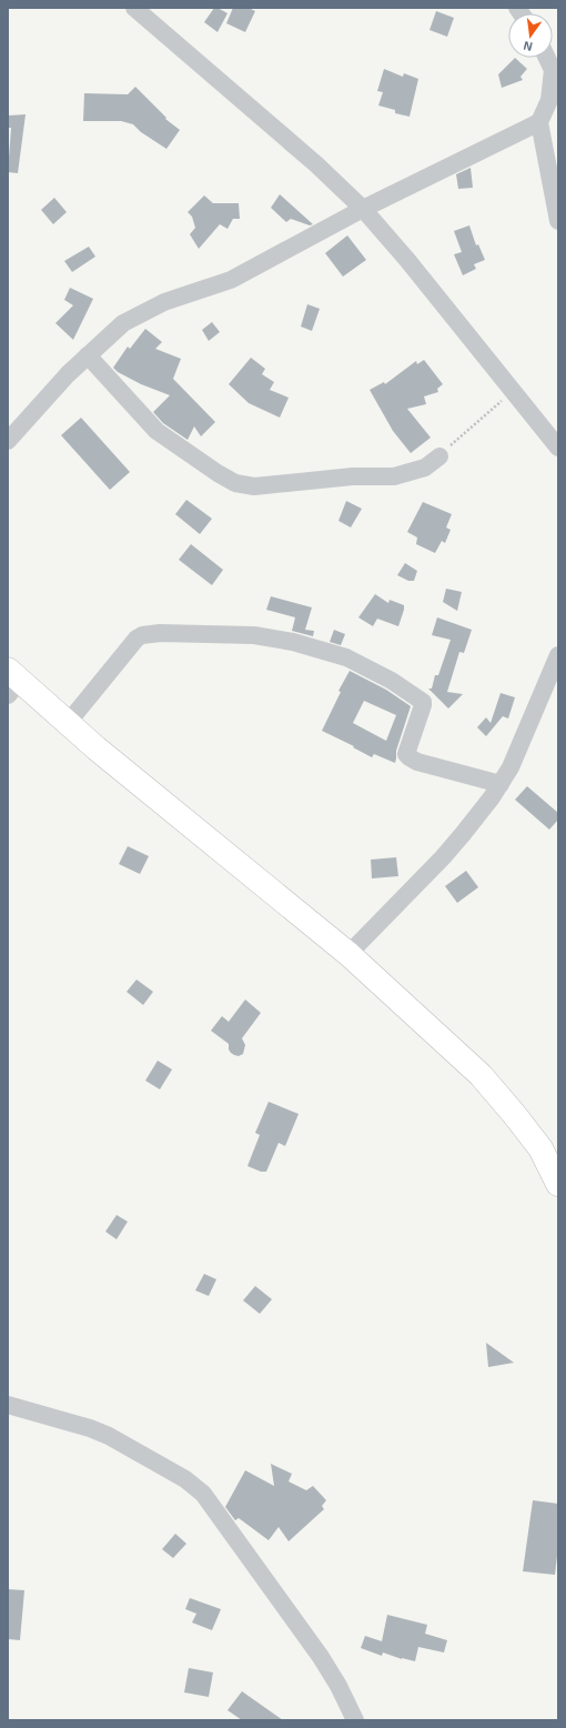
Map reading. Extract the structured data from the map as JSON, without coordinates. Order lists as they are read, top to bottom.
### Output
{
  "north": "bottom"
}
